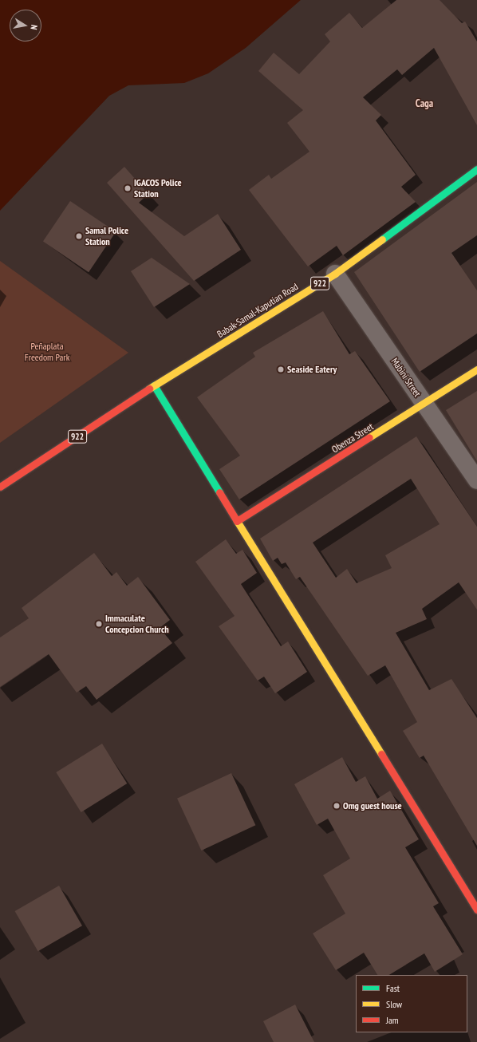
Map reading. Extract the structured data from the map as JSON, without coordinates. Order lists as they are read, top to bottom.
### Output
{
  "streets": {
    "main road": ["922", "Babak-Samal-Kaputian Road", "Obenza Street"],
    "street": ["Mabini Street"]
  },
  "crossings": [
    ["Babak-Samal-Kaputian Road", "Mabini Street"],
    ["Mabini Street", "Obenza Street"]
  ],
  "districts": ["Caga"],
  "parks": ["Peñaplata Freedom Park"],
  "places": [
    "IGACOS Police Station",
    "Samal Police Station",
    "Seaside Eatery",
    "Immaculate Concepcion Church",
    "Omg guest house"
  ],
  "legend": ["Fast", "Slow", "Jam"],
  "north": "right"
}
